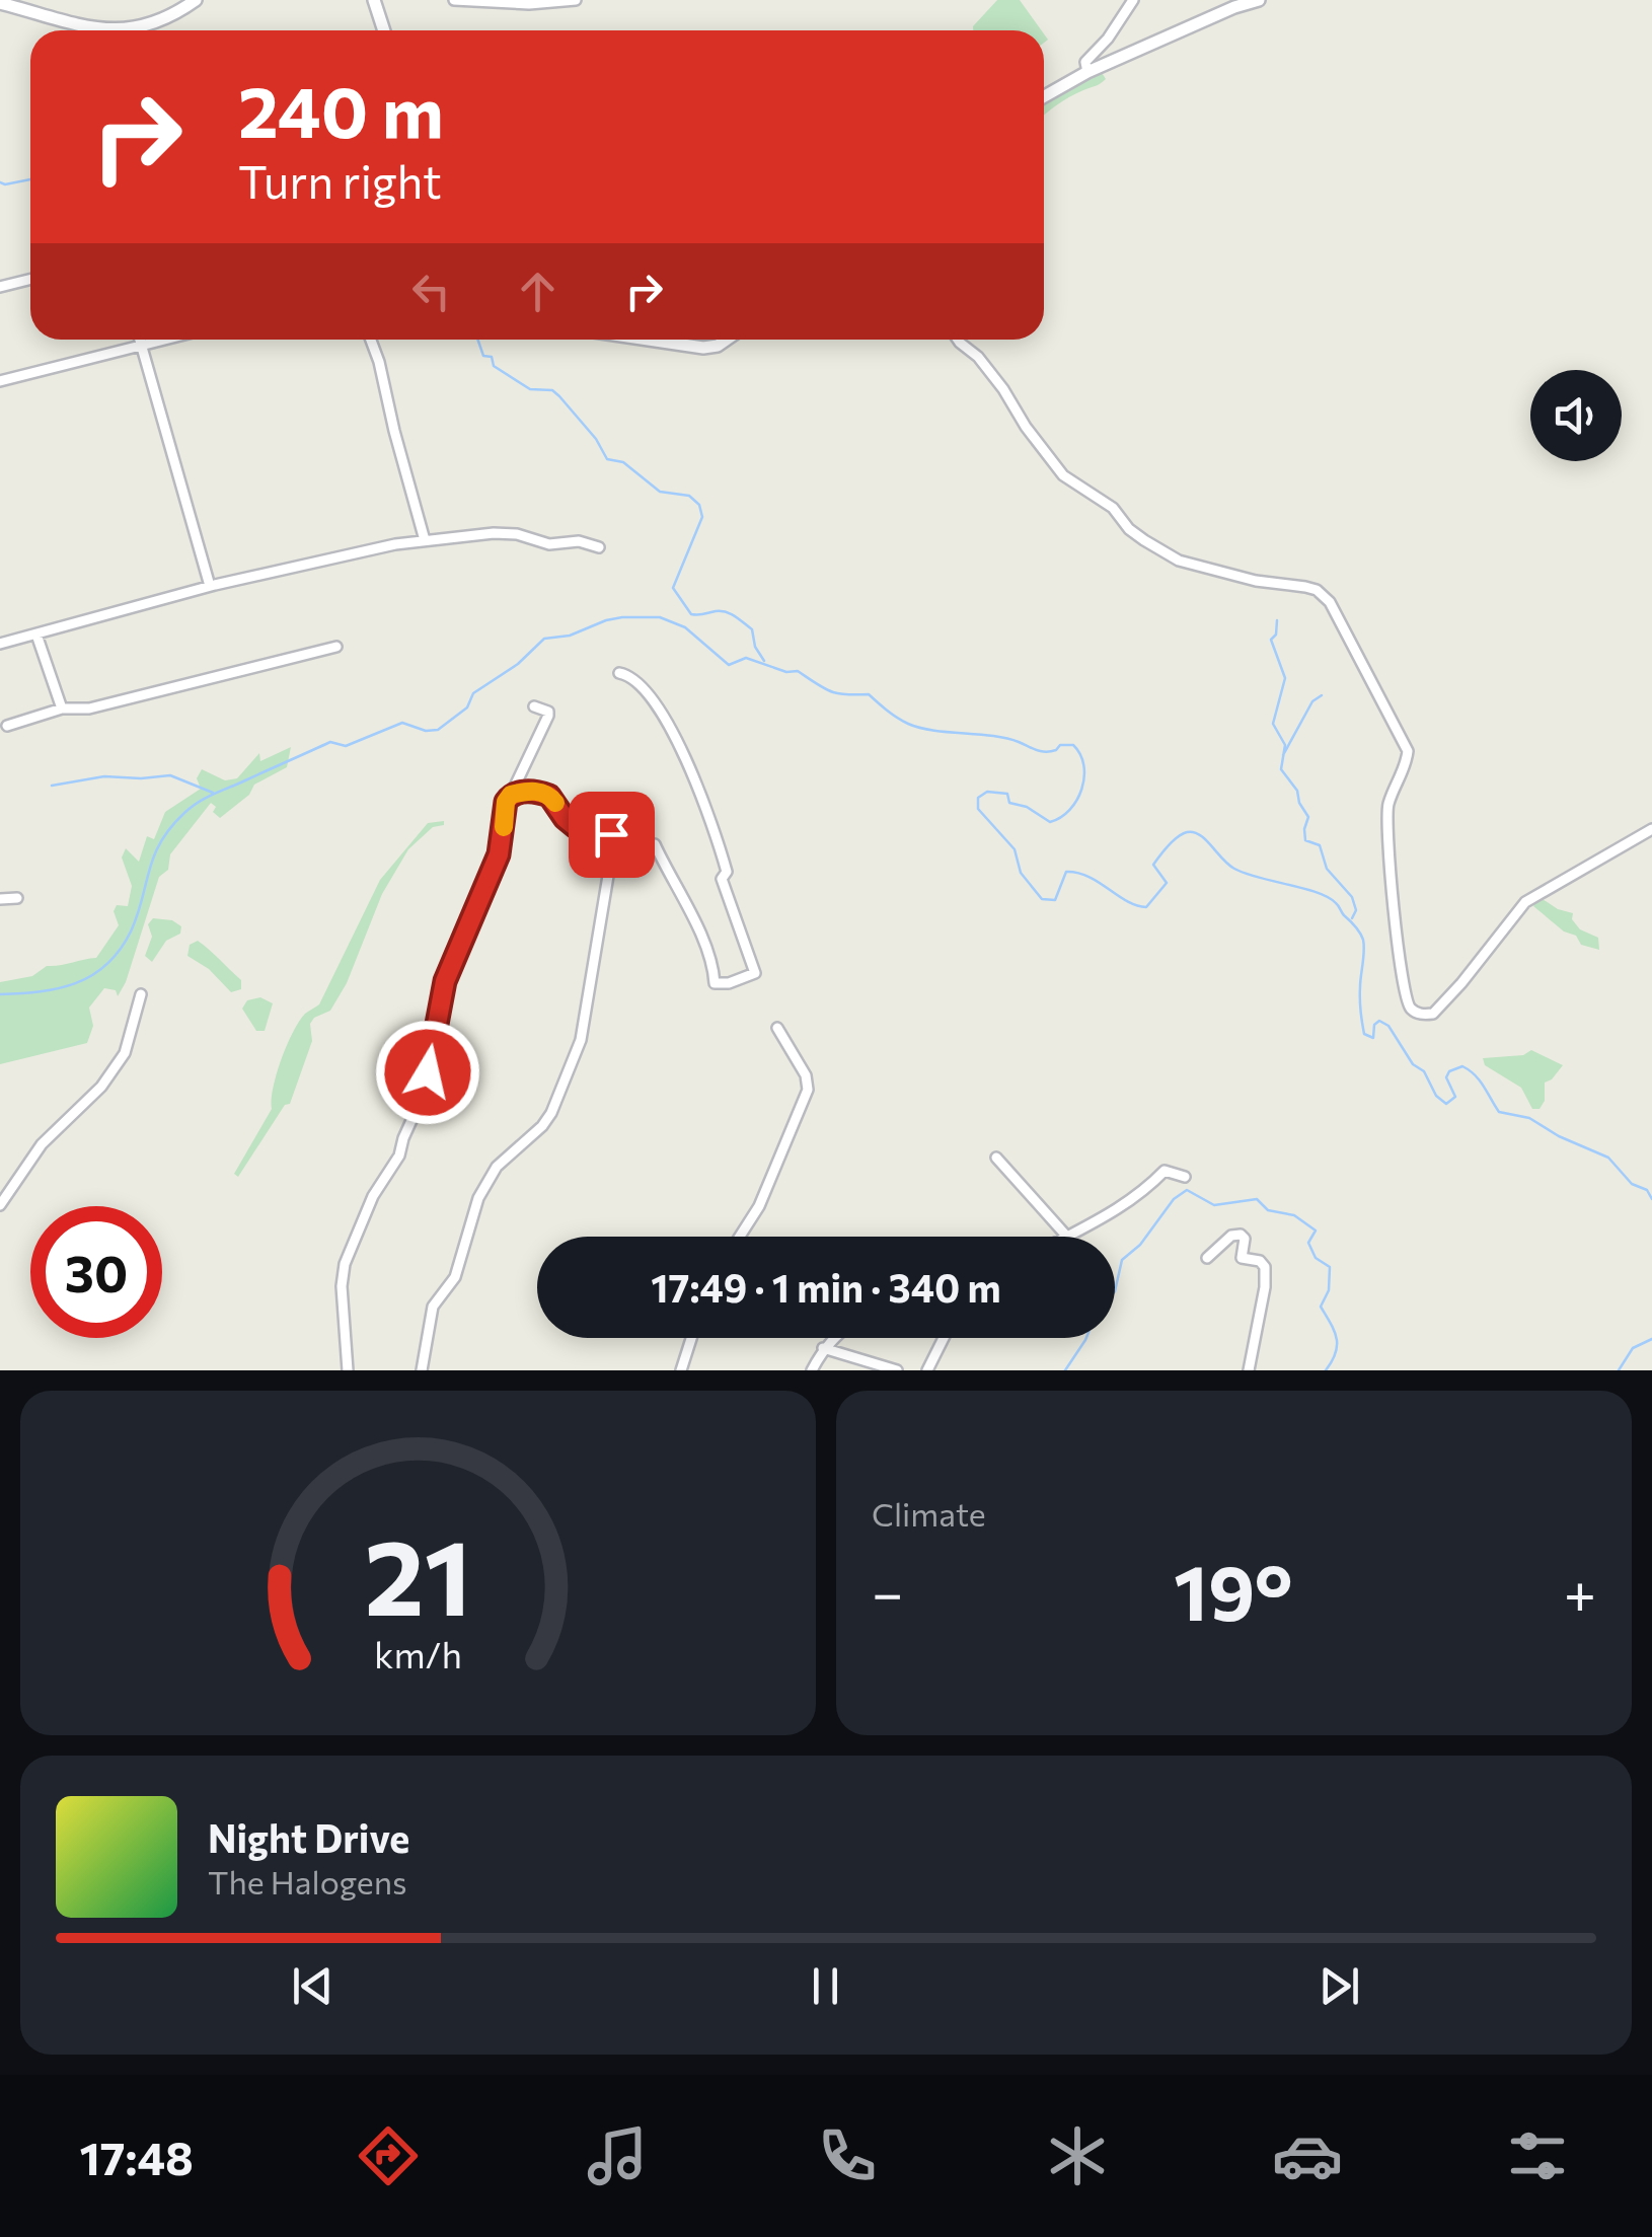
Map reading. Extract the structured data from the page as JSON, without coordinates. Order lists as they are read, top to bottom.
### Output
{
  "page": {
    "turn": ["240 m", "Turn right"],
    "limit": "30",
    "trip": "17:49 · 1 min · 340 m",
    "tile": "Climate",
    "heat": ["−", "19°", "+"],
    "song": ["Night Drive", "The Halogens"],
    "tabs": "17:48",
    "gauge": ["21", "km/h"]
  }
}
